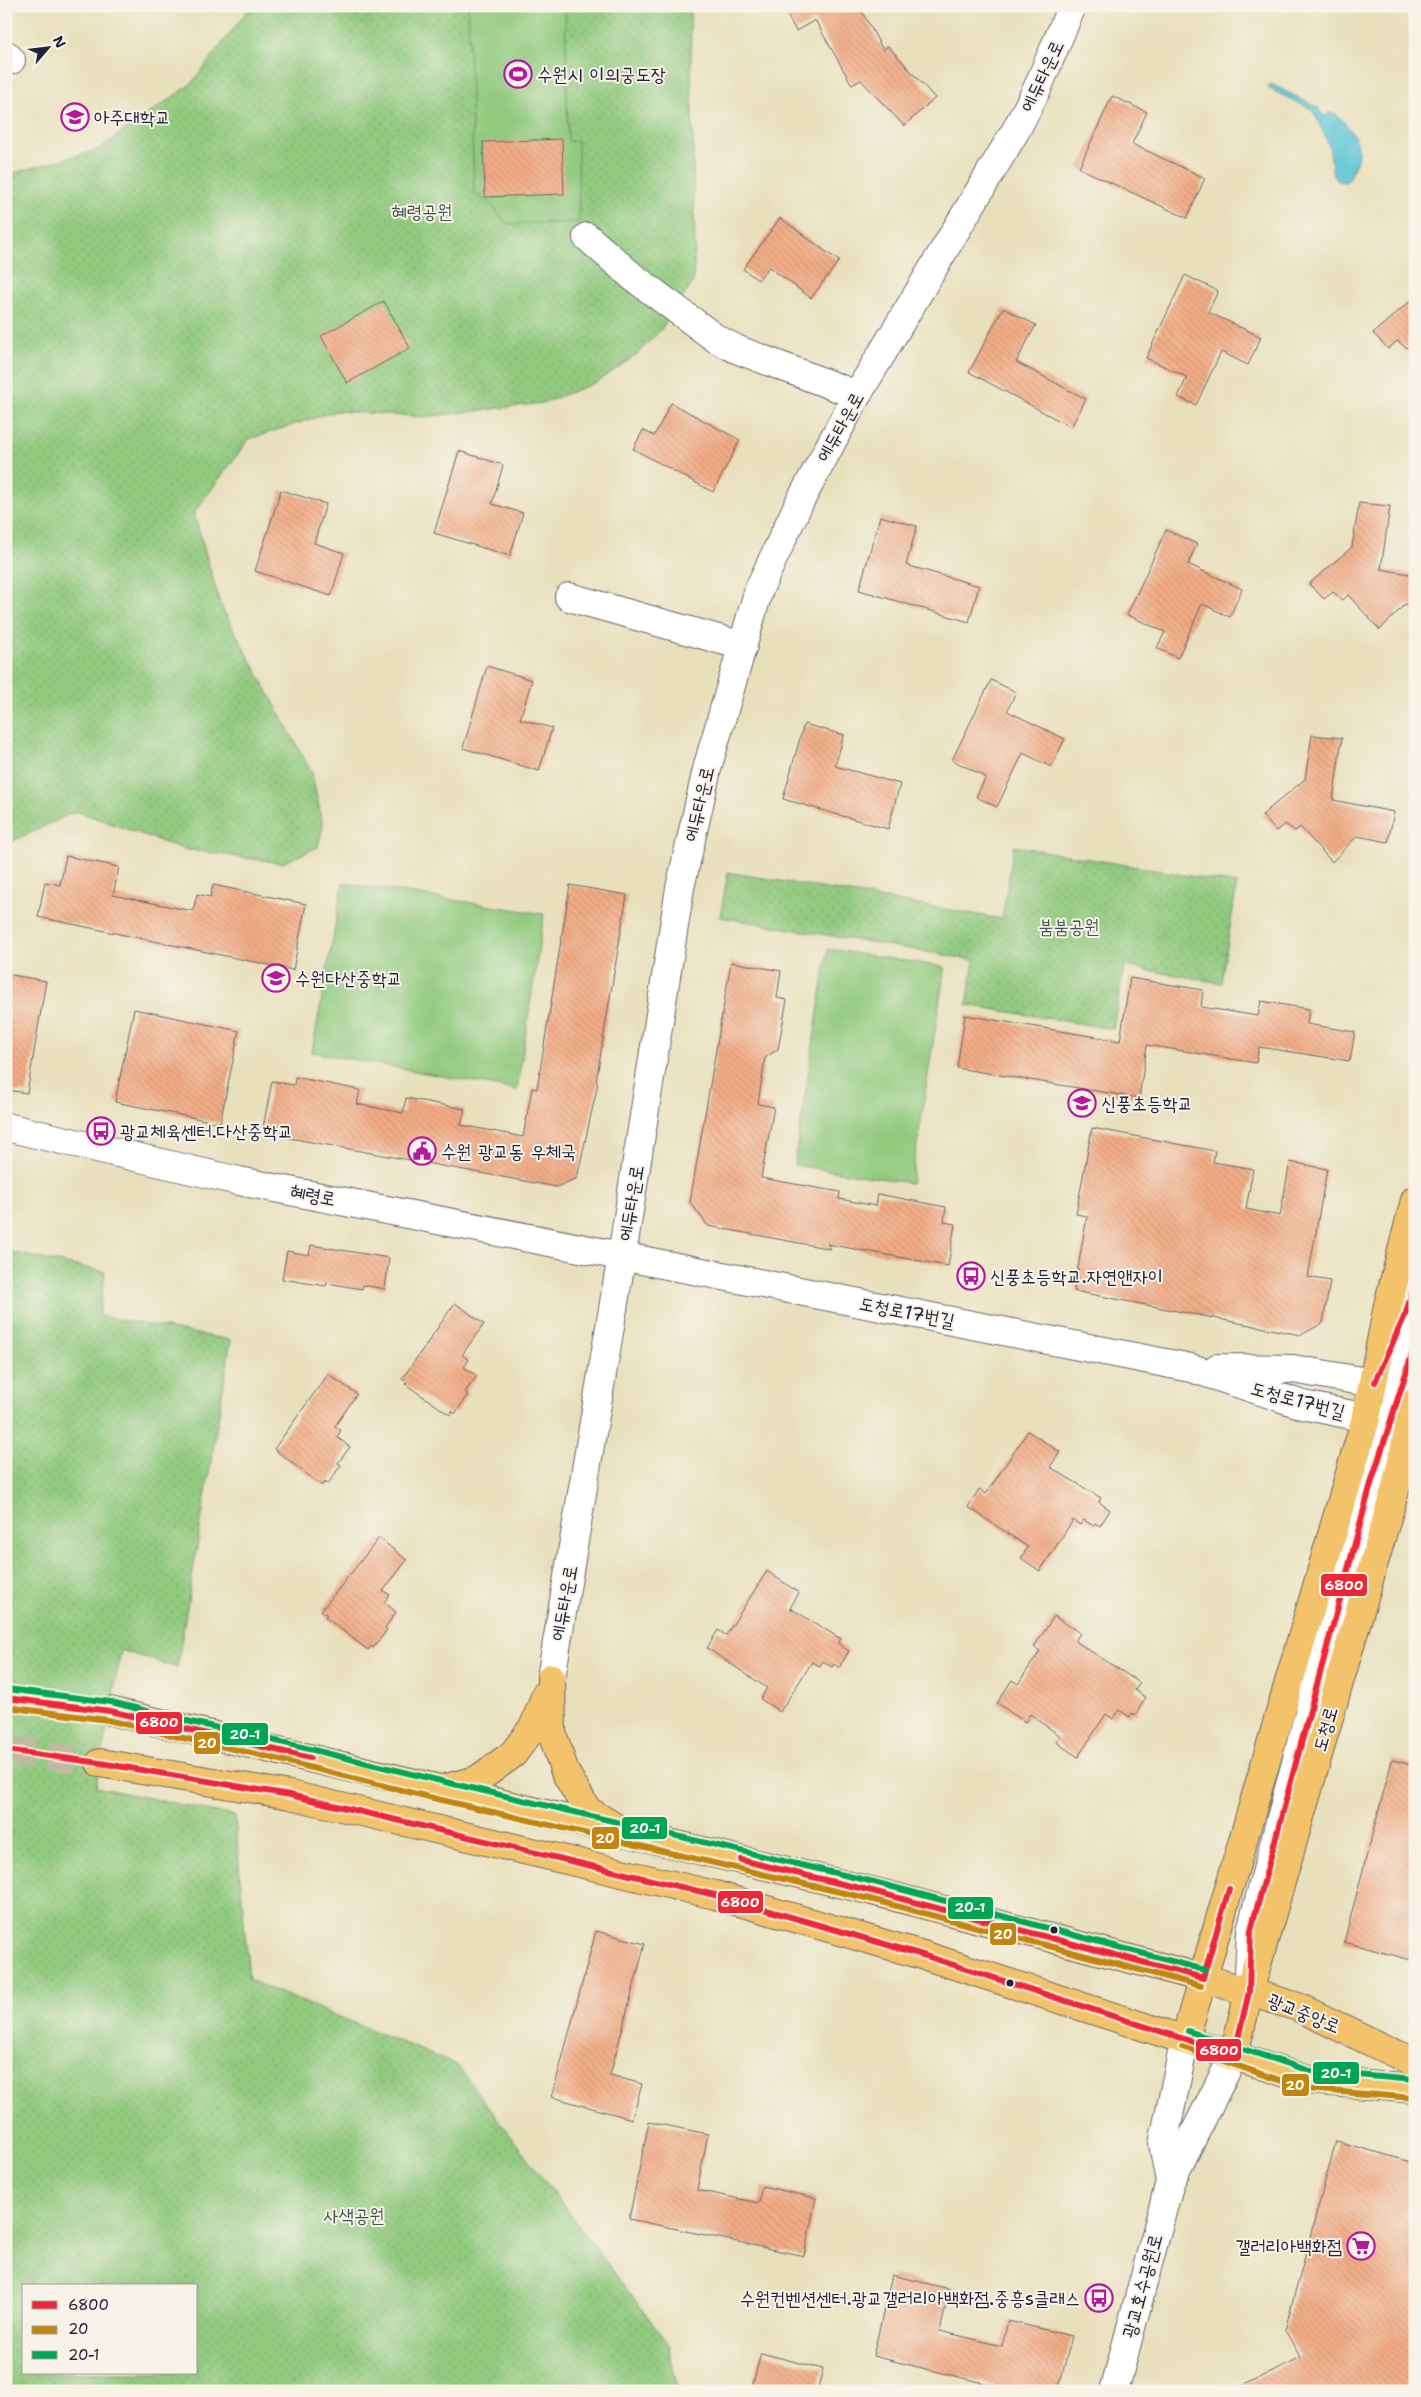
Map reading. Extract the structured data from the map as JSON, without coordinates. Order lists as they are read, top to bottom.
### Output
{
  "streets": {
    "main road": ["도청로", "광교중앙로"],
    "street": [
      "에듀타운로",
      "혜령로",
      "도청로17번길",
      "광교호수공원로"
    ]
  },
  "crossings": [
    ["에듀타운로", "혜령로"],
    ["에듀타운로", "도청로17번길"],
    ["혜령로", "도청로17번길"],
    ["도청로17번길", "도청로"],
    ["도청로", "광교중앙로"],
    ["도청로", "광교호수공원로"]
  ],
  "parks": ["혜령공원", "붐붐공원", "사색공원"],
  "places": {
    "sports": ["수원시 이의궁도장"],
    "school or university": ["아주대학교", "수원다산중학교", "신풍초등학교"],
    "bus stop": ["광교체육센터.다산중학교", "신풍초등학교.자연앤자이", "수원컨벤션센터.광교갤러리아백화점.중흥s클래스"],
    "public building": ["수원 광교동 우체국"],
    "supermarket": ["갤러리아백화점"]
  },
  "lines": ["transit line 6800", "transit line 20-1", "transit line 20"],
  "legend": ["6800", "20", "20-1"],
  "north": "top right"
}
